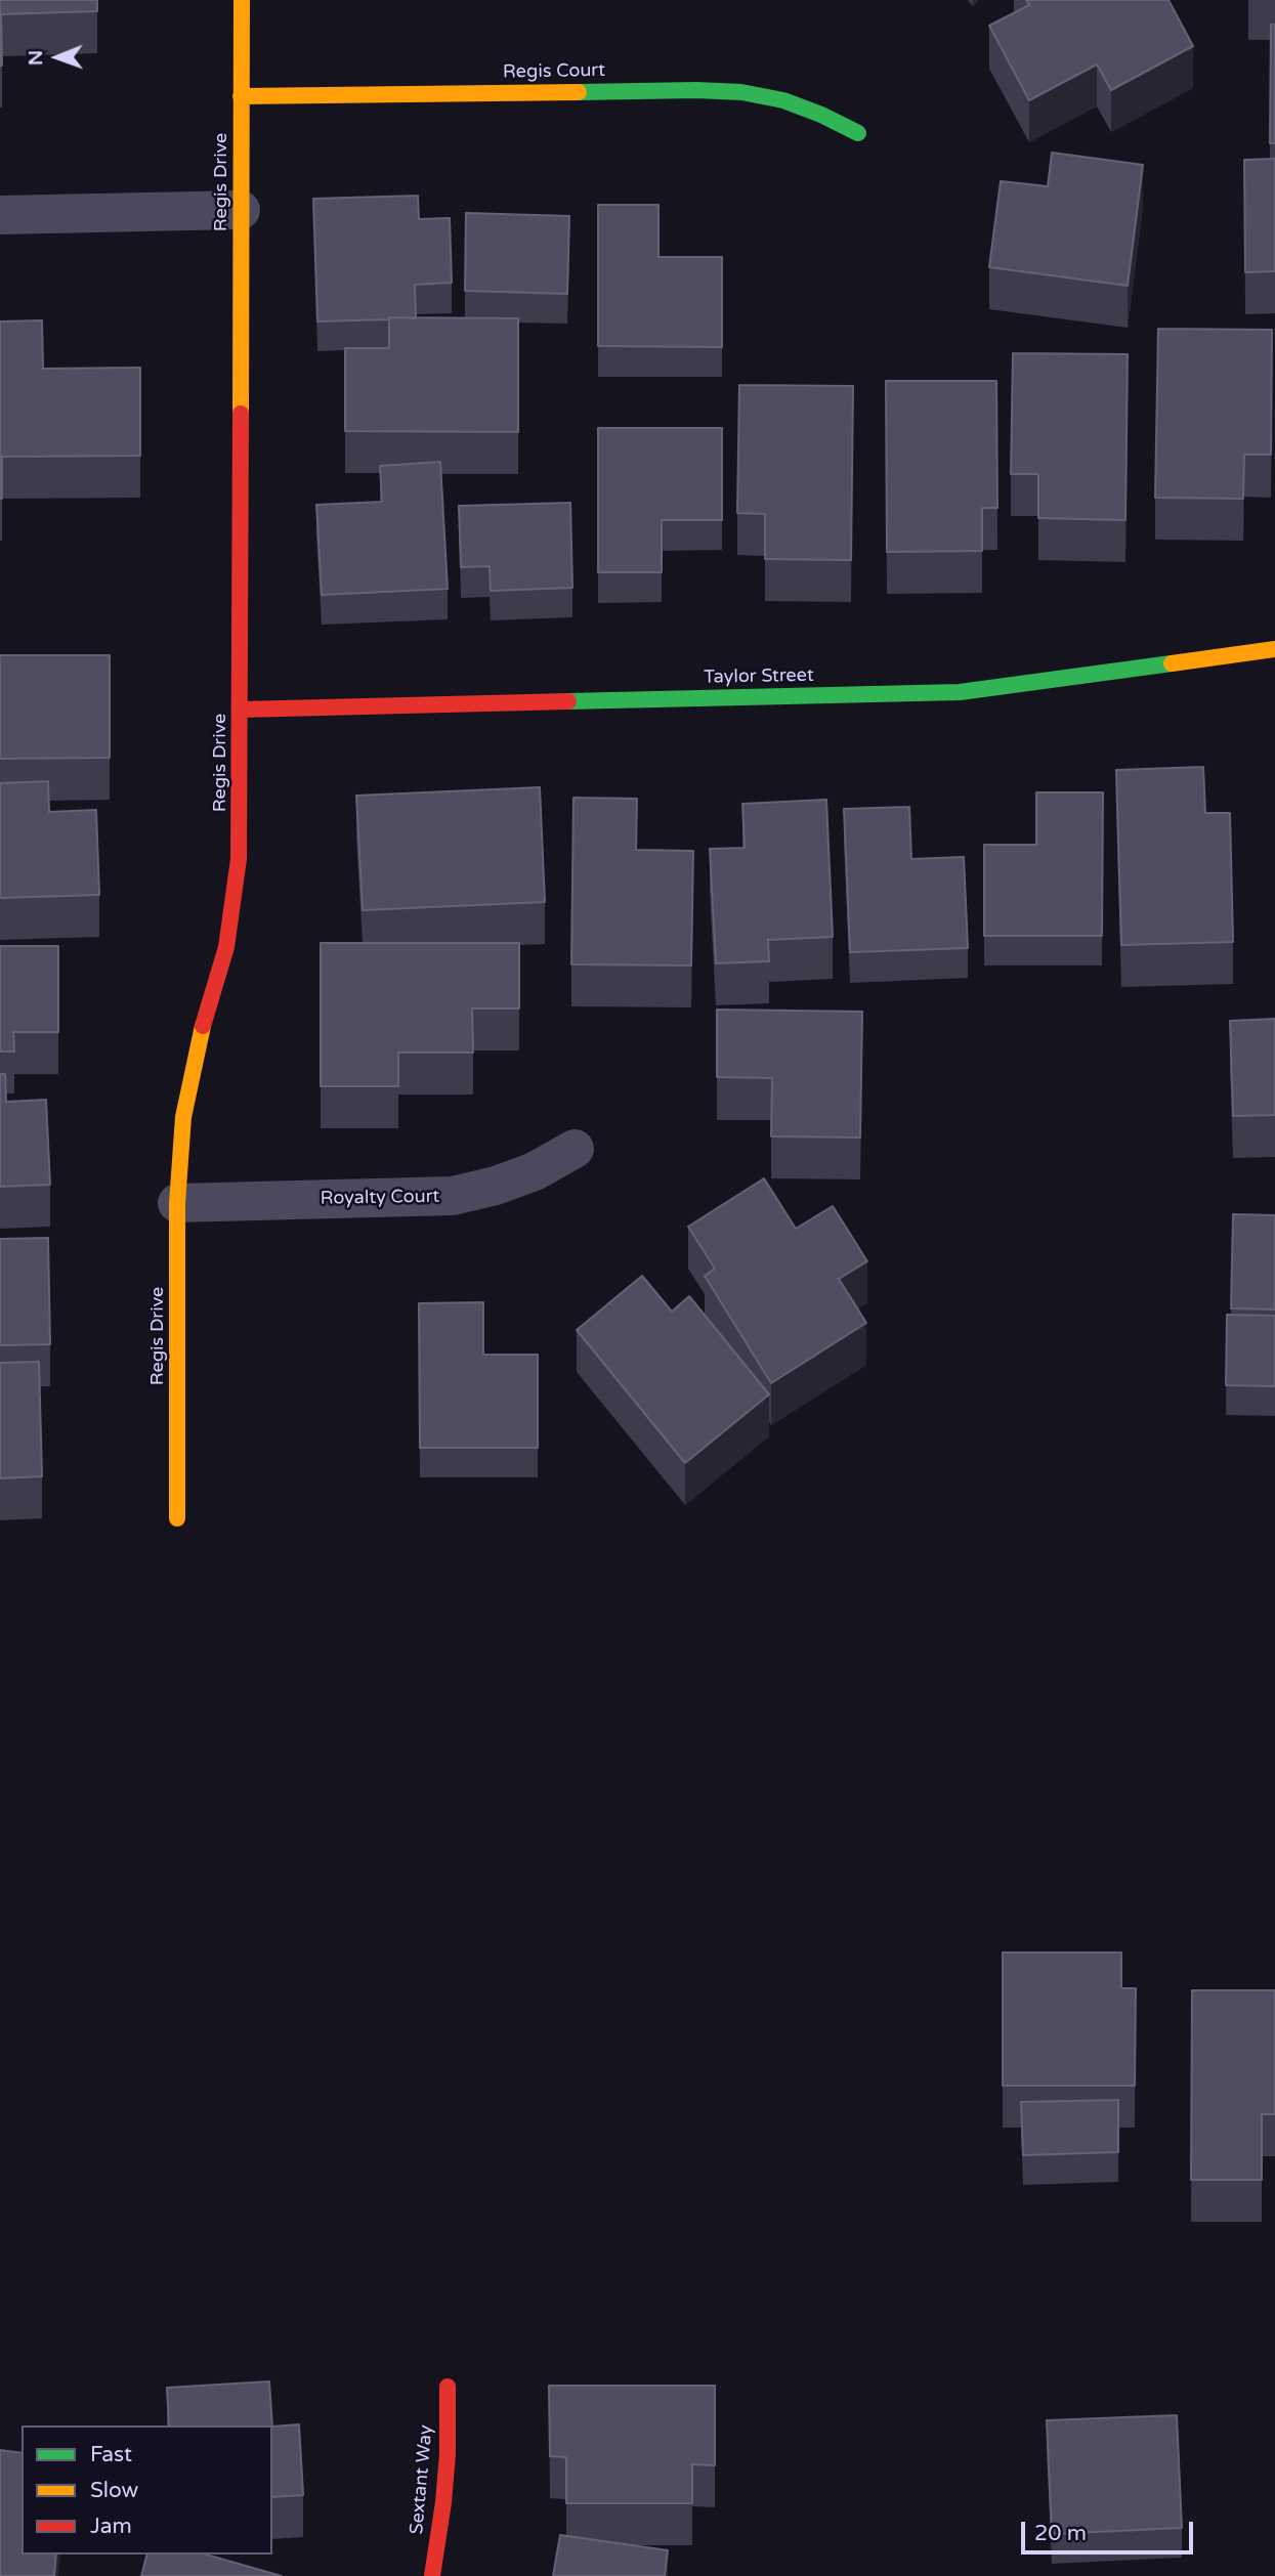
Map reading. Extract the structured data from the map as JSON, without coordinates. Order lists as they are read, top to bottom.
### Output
{
  "streets": {
    "street": [
      "Regis Court",
      "Regis Drive",
      "Taylor Street",
      "Royalty Court",
      "Sextant Way"
    ]
  },
  "crossings": [
    ["Regis Court", "Regis Drive"],
    ["Regis Drive", "Taylor Street"],
    ["Regis Drive", "Royalty Court"]
  ],
  "legend": ["Fast", "Slow", "Jam"],
  "scale_bar": "20 m",
  "north": "left"
}
